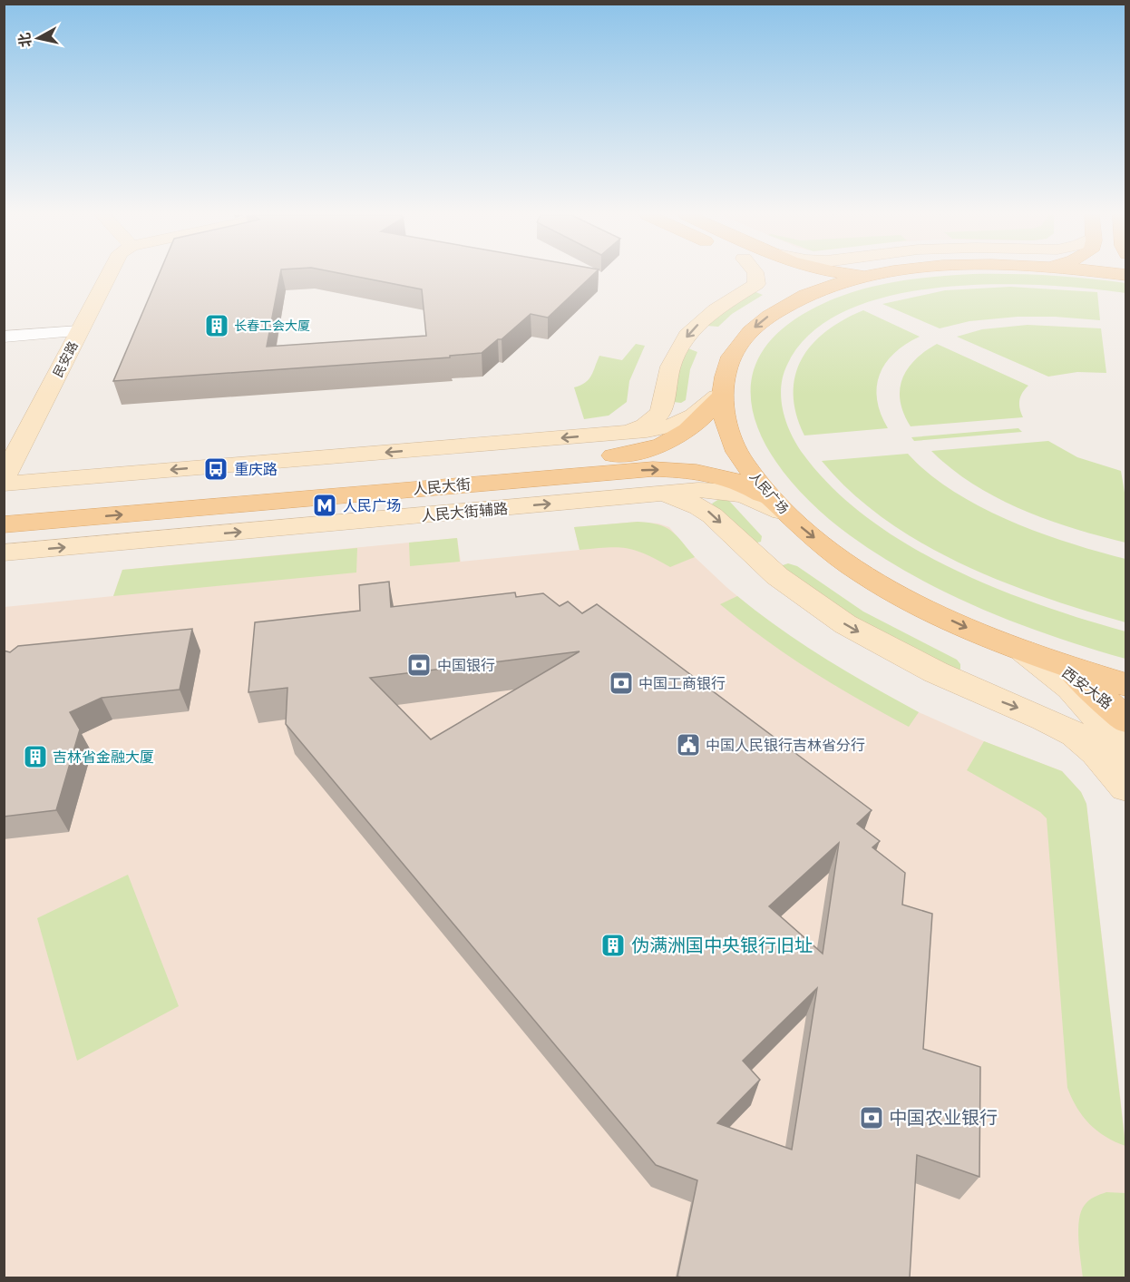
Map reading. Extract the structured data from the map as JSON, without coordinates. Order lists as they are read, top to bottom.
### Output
{
  "streets": {
    "main road": ["人民大街", "人民广场", "西安大路"],
    "street": ["民安路", "人民大街辅路"]
  },
  "crossings": [
    ["人民大街", "人民广场"],
    ["人民大街", "人民大街辅路"],
    ["人民广场", "人民大街辅路"],
    ["人民广场", "西安大路"]
  ],
  "places": {
    "building": ["长春工会大厦", "吉林省金融大厦", "伪满洲国中央银行旧址"],
    "bus stop": ["重庆路"],
    "metro station": ["人民广场"],
    "bank": ["中国银行", "中国工商银行", "中国农业银行"],
    "public building": ["中国人民银行吉林省分行"]
  },
  "north": "left"
}
